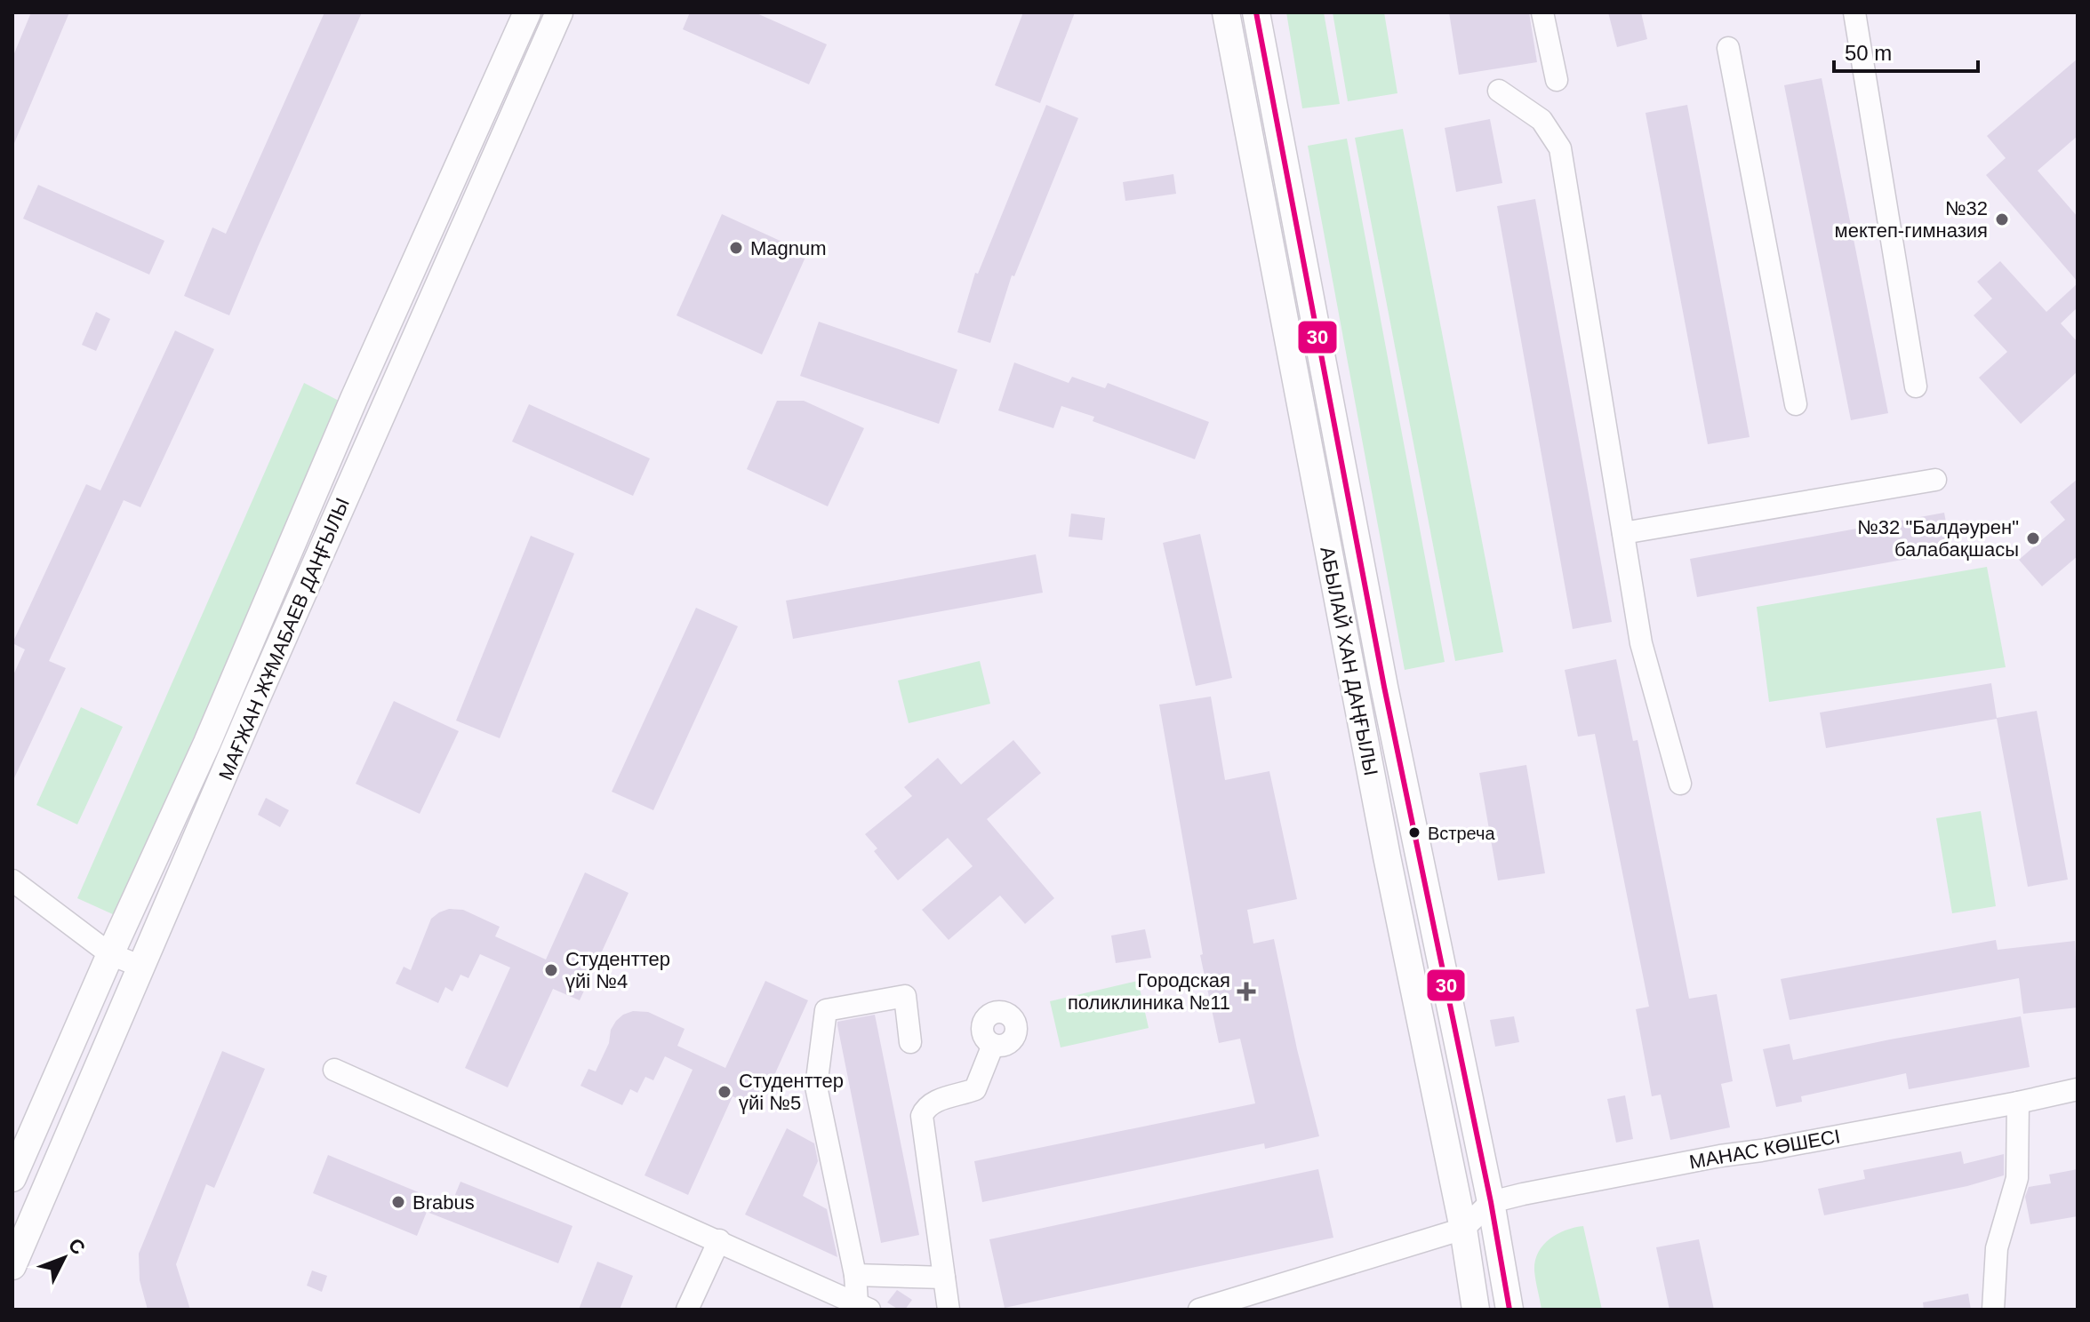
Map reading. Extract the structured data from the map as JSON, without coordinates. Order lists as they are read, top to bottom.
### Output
{
  "streets": {
    "main road": ["МАҒЖАН ЖҰМАБАЕВ ДАҢҒЫЛЫ", "АБЫЛАЙ ХАН ДАҢҒЫЛЫ"],
    "street": ["МАНАС КӨШЕСІ"]
  },
  "crossings": [
    ["АБЫЛАЙ ХАН ДАҢҒЫЛЫ", "МАНАС КӨШЕСІ"]
  ],
  "places": {
    "other": [
      "№32 мектеп-гимназия",
      "Magnum",
      "№32 \"Балдәурен\" балабақшасы",
      "Встреча",
      "Студенттер үйі №4",
      "Студенттер үйі №5",
      "Brabus"
    ],
    "health": ["Городская поликлиника №11"]
  },
  "lines": ["transit line 30"],
  "scale_bar": "50 m",
  "north": "top right"
}
